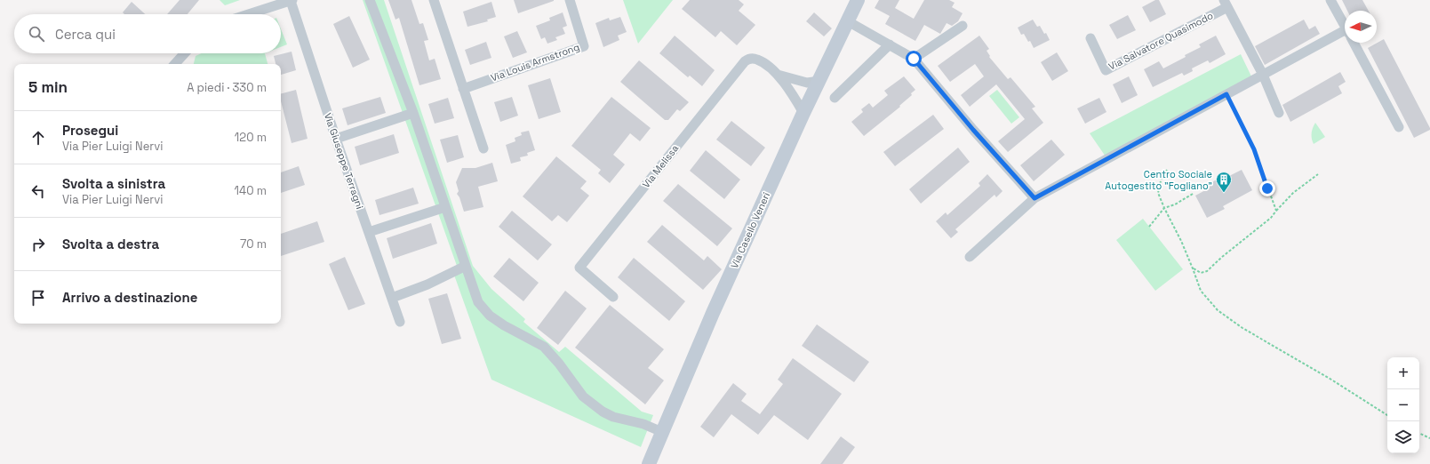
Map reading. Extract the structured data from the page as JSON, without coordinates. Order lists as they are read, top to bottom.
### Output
{
  "streets": {
    "street": [
      "Via Salvatore Quasimodo",
      "Via Louis Armstrong",
      "Via Giuseppe Terragni",
      "Via Melissa",
      "Via Casello Veneri"
    ]
  },
  "crossings": [
    ["Via Melissa", "Via Casello Veneri"]
  ],
  "places": {
    "building": ["Centro Sociale Autogestito \"Fogliano\""]
  },
  "north": "left",
  "page": {
    "search": "Cerca qui",
    "heading": ["5 min", "A piedi · 330 m"],
    "list": [
      ["Prosegui", "Via Pier Luigi Nervi", "120 m"],
      ["Svolta a sinistra", "Via Pier Luigi Nervi", "140 m"],
      ["Svolta a destra", "70 m"],
      "Arrivo a destinazione"
    ],
    "map_buttons": ["+", "−"]
  }
}
